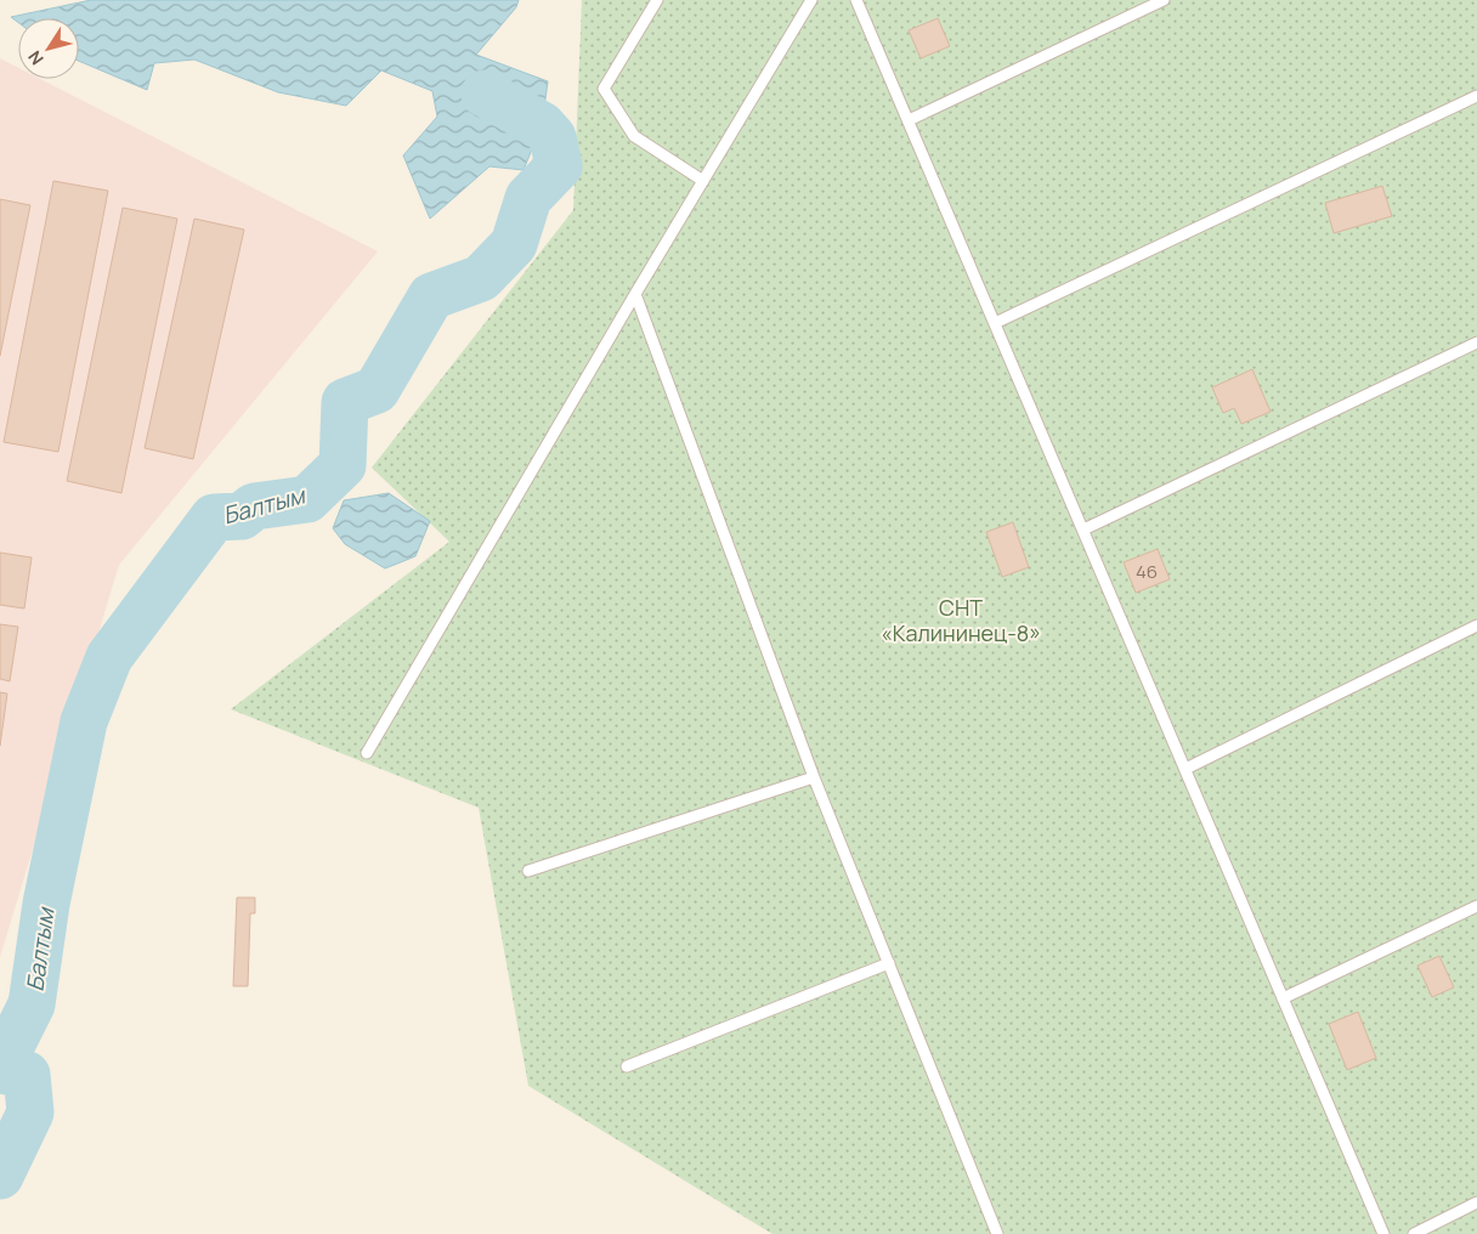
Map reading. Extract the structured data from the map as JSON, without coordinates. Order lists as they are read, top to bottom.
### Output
{
  "water": ["Балтым"],
  "parks": ["СНТ «Калининец-8»"],
  "house_numbers": ["46"],
  "north": "bottom left"
}
